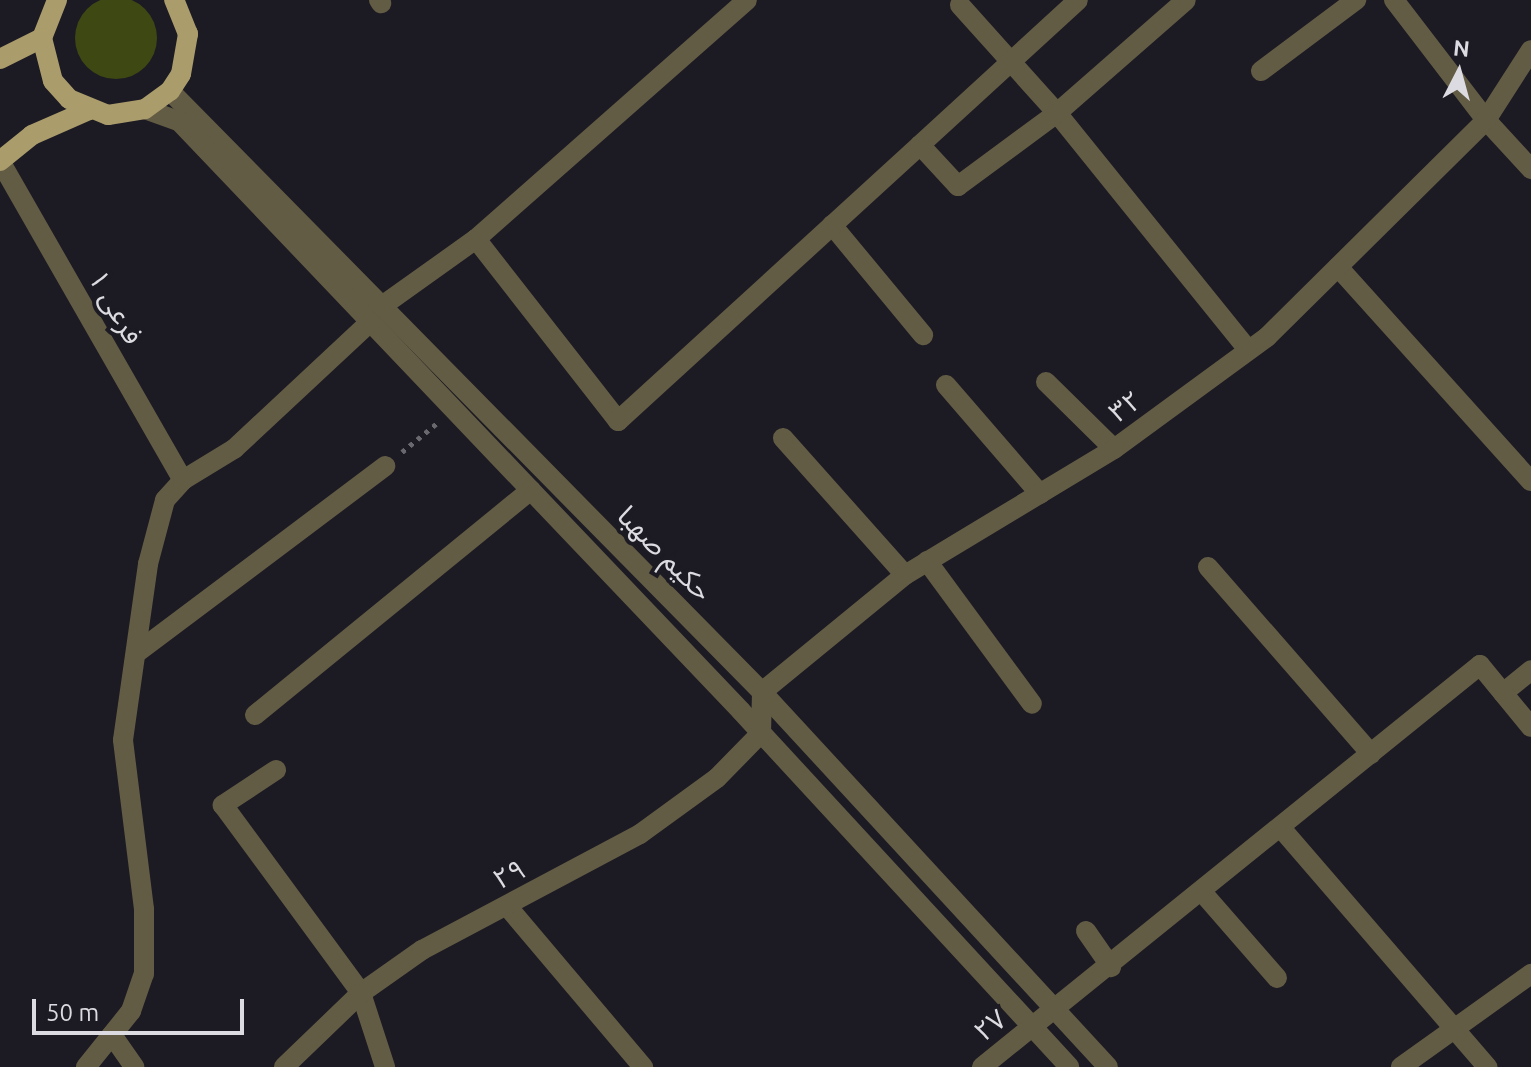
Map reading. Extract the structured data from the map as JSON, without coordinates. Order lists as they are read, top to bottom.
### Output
{
  "streets": {
    "street": [
      "فرعی ۱",
      "۳۲",
      "حکیم صهبا",
      "۲۹",
      "۲۷"
    ]
  },
  "crossings": [
    ["۳۲", "حکیم صهبا"],
    ["حکیم صهبا", "۲۹"],
    ["حکیم صهبا", "۲۷"]
  ],
  "scale_bar": "50 m",
  "north": "top"
}
